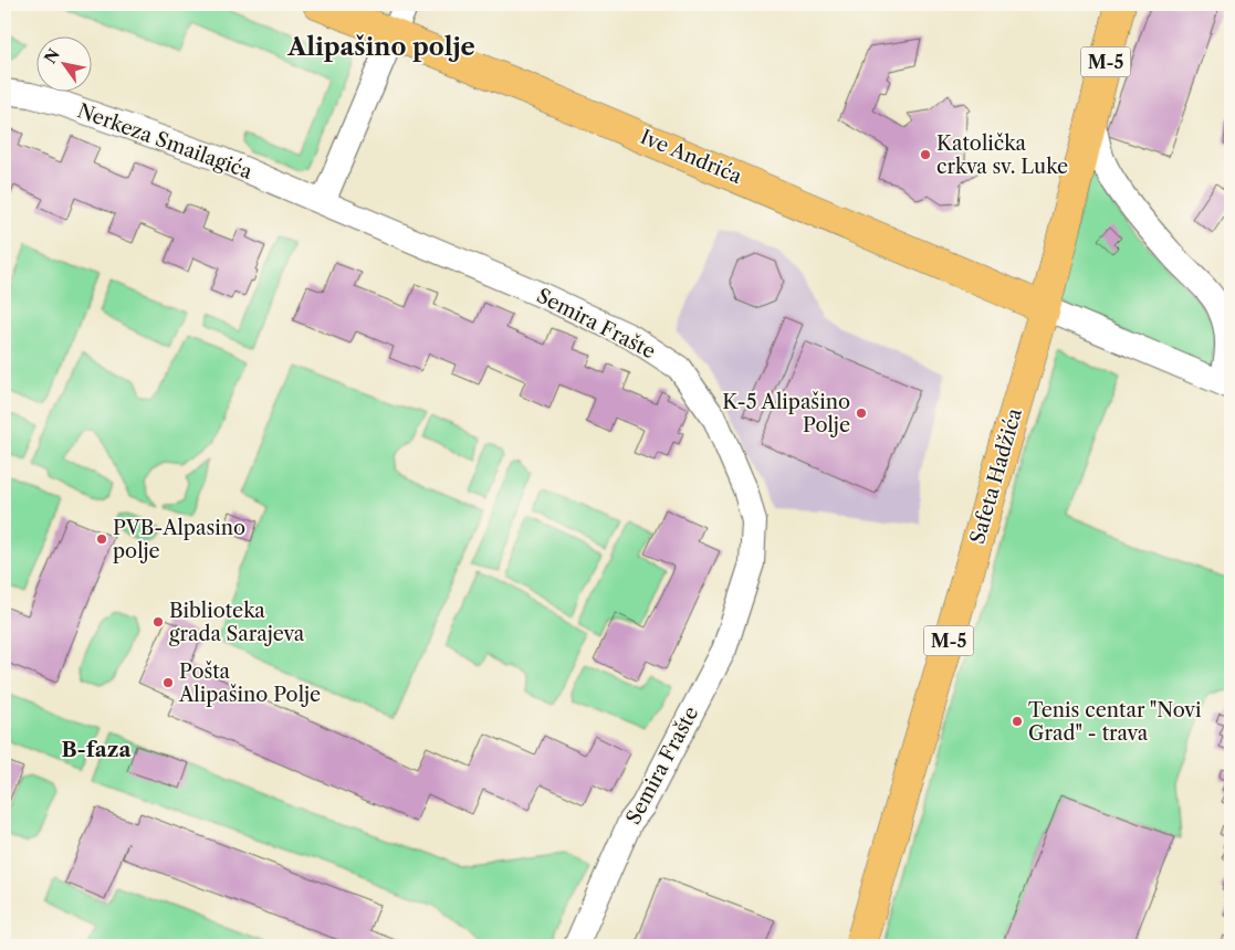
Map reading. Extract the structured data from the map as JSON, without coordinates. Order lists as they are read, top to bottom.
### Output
{
  "streets": {
    "main road": ["M-5", "Ive Andrića", "Safeta Hadžića"],
    "street": ["Nerkeza Smailagića", "Semira Frašte"]
  },
  "crossings": [
    ["Nerkeza Smailagića", "Semira Frašte"],
    ["Ive Andrića", "Safeta Hadžića"]
  ],
  "districts": ["Alipašino polje", "B-faza"],
  "places": [
    "Katolička crkva sv. Luke",
    "K-5 Alipašino Polje",
    "PVB-Alpasino polje",
    "Biblioteka grada Sarajeva",
    "Pošta Alipašino Polje",
    "Tenis centar \"Novi Grad\" - trava"
  ],
  "north": "top left"
}
